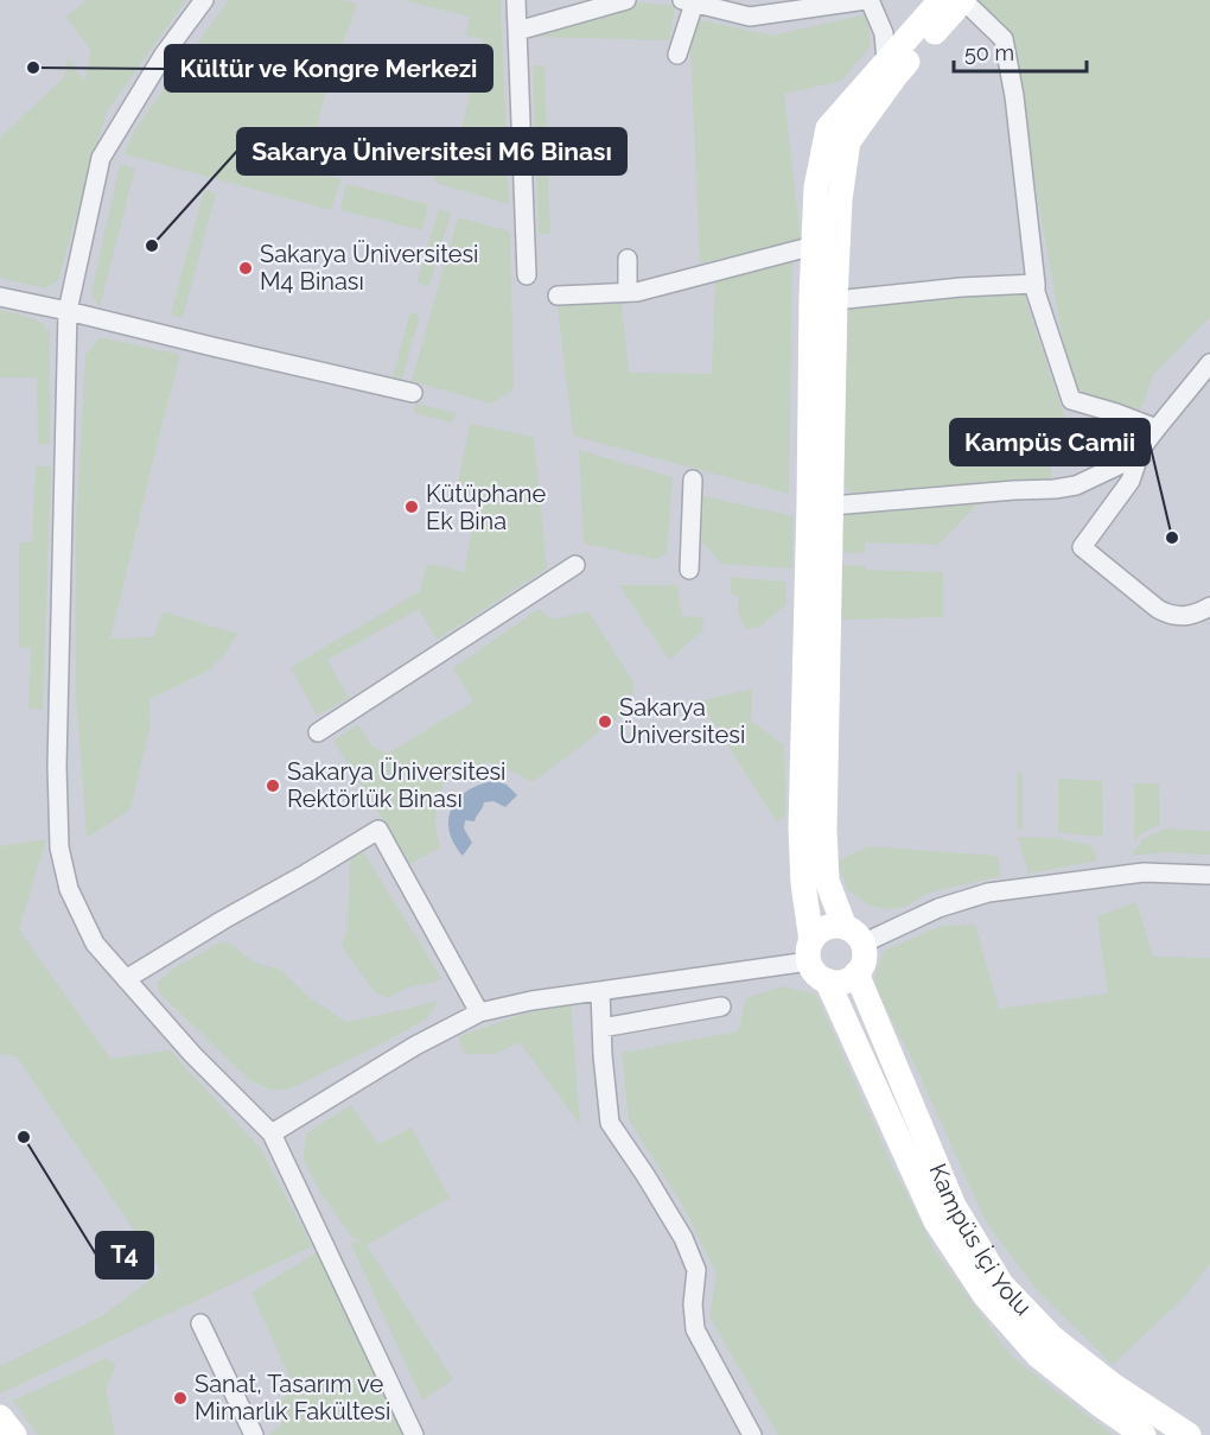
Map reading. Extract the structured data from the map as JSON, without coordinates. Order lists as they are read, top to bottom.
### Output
{
  "streets": {
    "street": ["Kampüs İçi Yolu"]
  },
  "places": [
    "Kültür ve Kongre Merkezi",
    "Sakarya Üniversitesi M6 Binası",
    "Sakarya Üniversitesi M4 Binası",
    "Kütüphane Ek Bina",
    "Kampüs Camii",
    "Sakarya Üniversitesi",
    "Sakarya Üniversitesi Rektörlük Binası",
    "T4",
    "Sanat, Tasarım ve Mimarlık Fakültesi"
  ],
  "scale_bar": "50 m"
}
